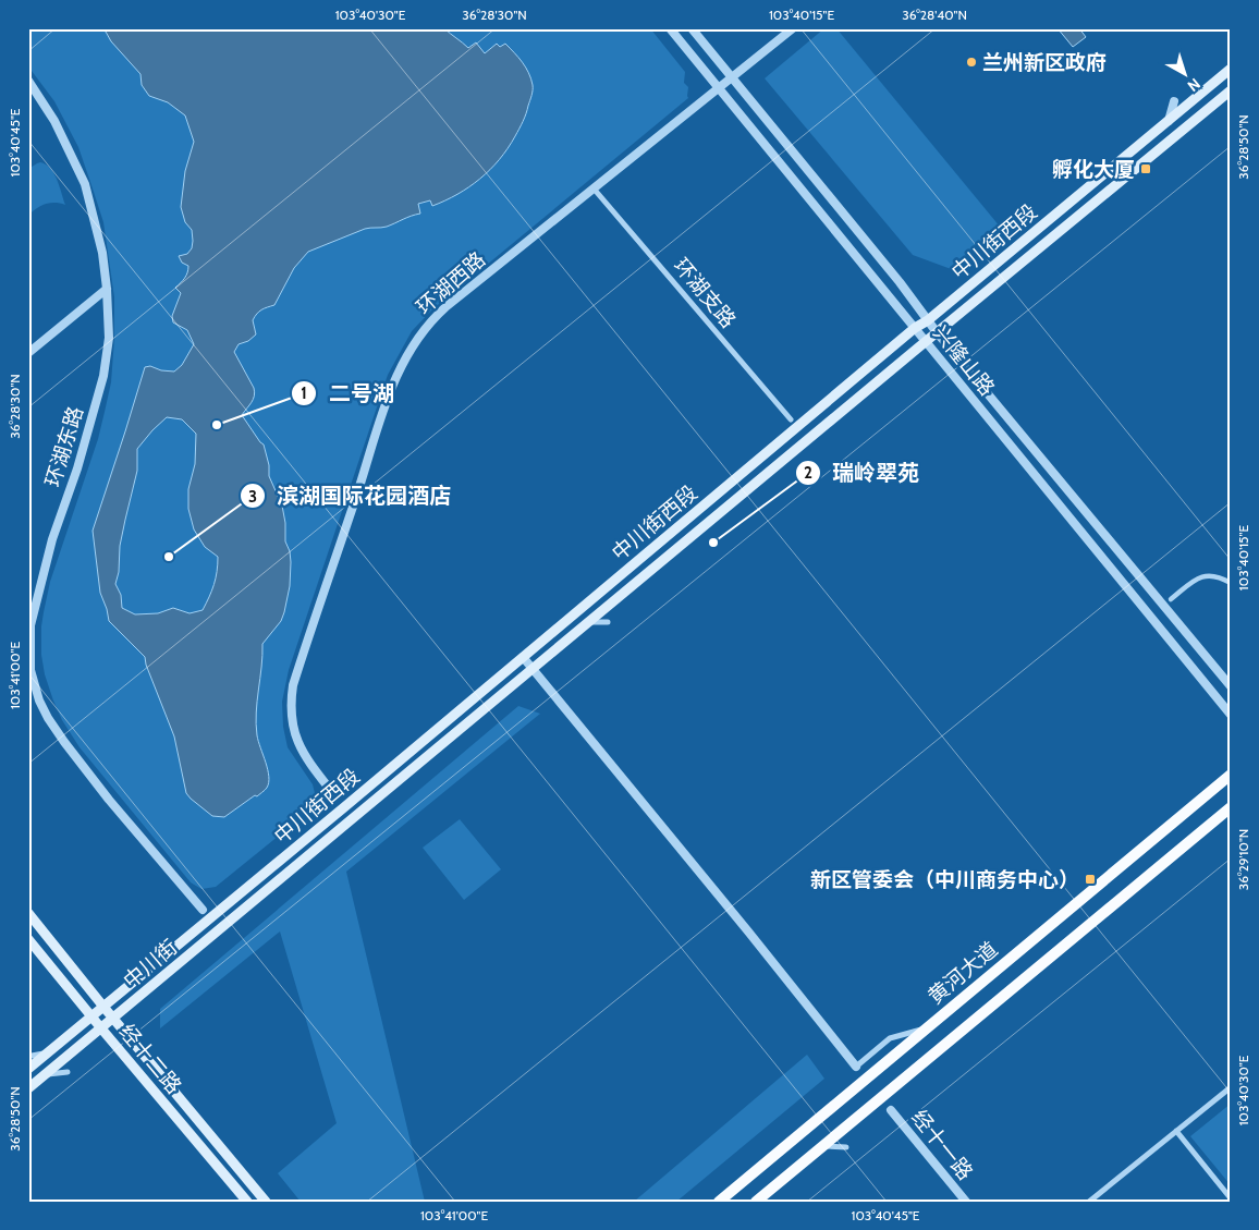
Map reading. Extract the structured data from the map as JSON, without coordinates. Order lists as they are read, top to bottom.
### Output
{
  "streets": {
    "main road": [
      "中川街西段",
      "中川街",
      "黄河大道",
      "经十二路"
    ],
    "street": [
      "环湖西路",
      "环湖支路",
      "兴隆山路",
      "环湖东路",
      "经十一路"
    ]
  },
  "crossings": [
    ["中川街西段", "兴隆山路"],
    ["中川街西段", "中川街"],
    ["中川街西段", "经十二路"],
    ["环湖西路", "环湖支路"],
    ["环湖西路", "兴隆山路"],
    ["中川街", "经十二路"]
  ],
  "places": {
    "other": [
      "兰州新区政府",
      "二号湖",
      "瑞岭翠苑",
      "滨湖国际花园酒店"
    ],
    "transit": ["孵化大厦", "新区管委会（中川商务中心）"]
  },
  "north": "bottom right",
  "coordinates": [
    "103°40'30\"E",
    "36°28'30\"N",
    "103°40'15\"E",
    "36°28'40\"N",
    "103°40'45\"E",
    "36°28'50\"N",
    "103°41'00\"E",
    "36°29'10\"N"
  ]
}
